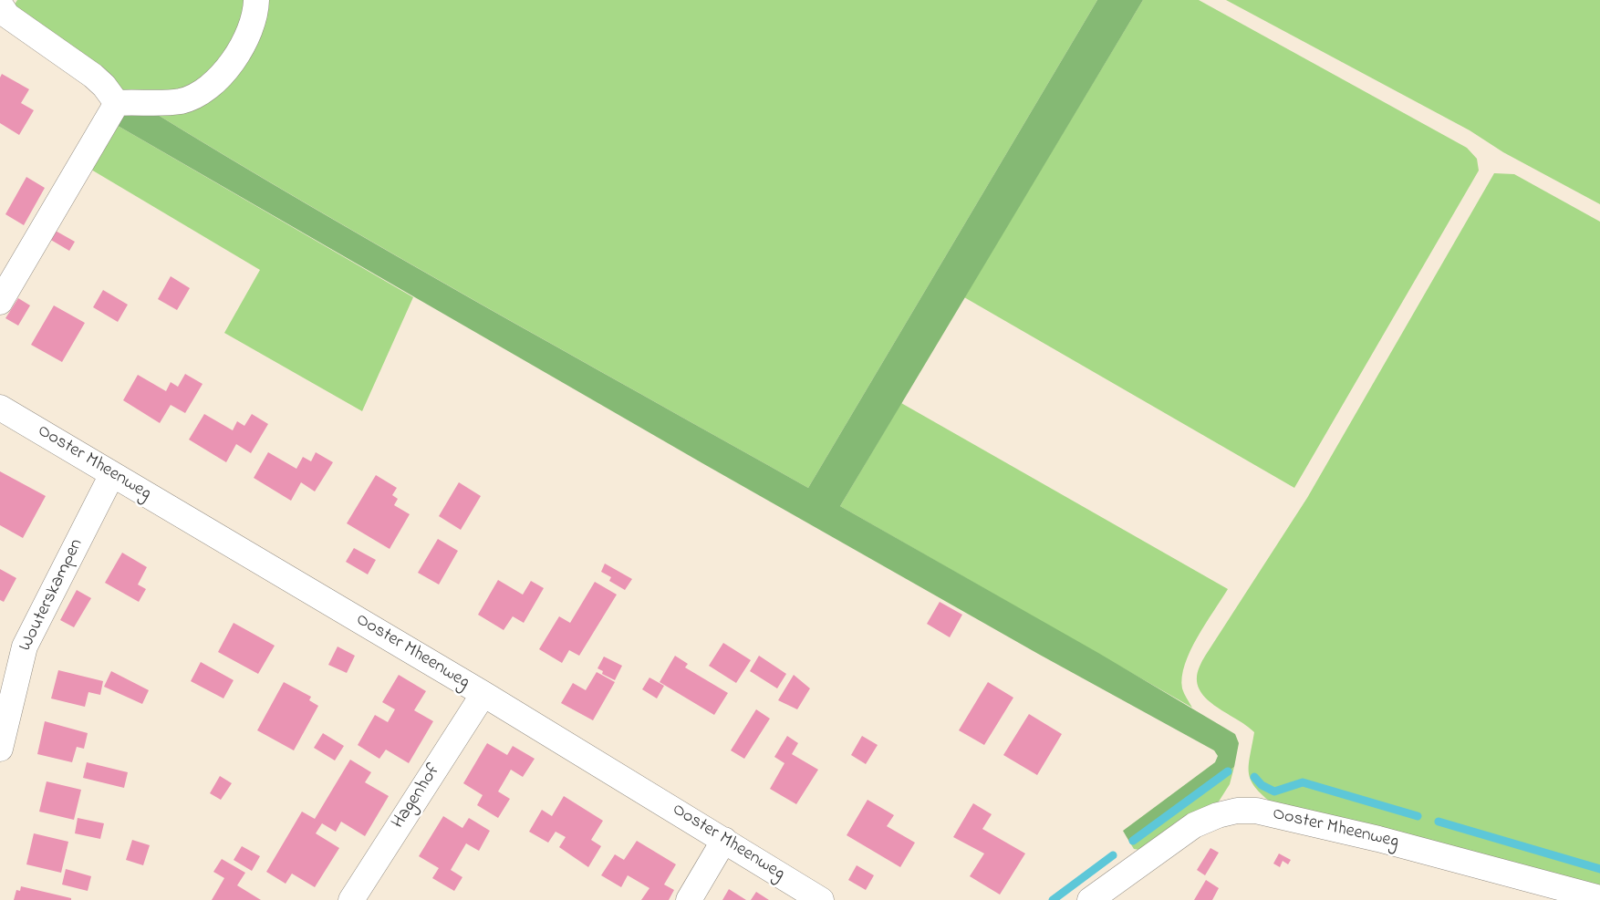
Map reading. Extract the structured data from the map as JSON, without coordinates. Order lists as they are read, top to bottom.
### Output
{
  "streets": {
    "street": ["Ooster Mheenweg", "Wouterskampen", "Hagenhof"]
  },
  "crossings": [
    ["Ooster Mheenweg", "Wouterskampen"],
    ["Ooster Mheenweg", "Hagenhof"]
  ]
}
